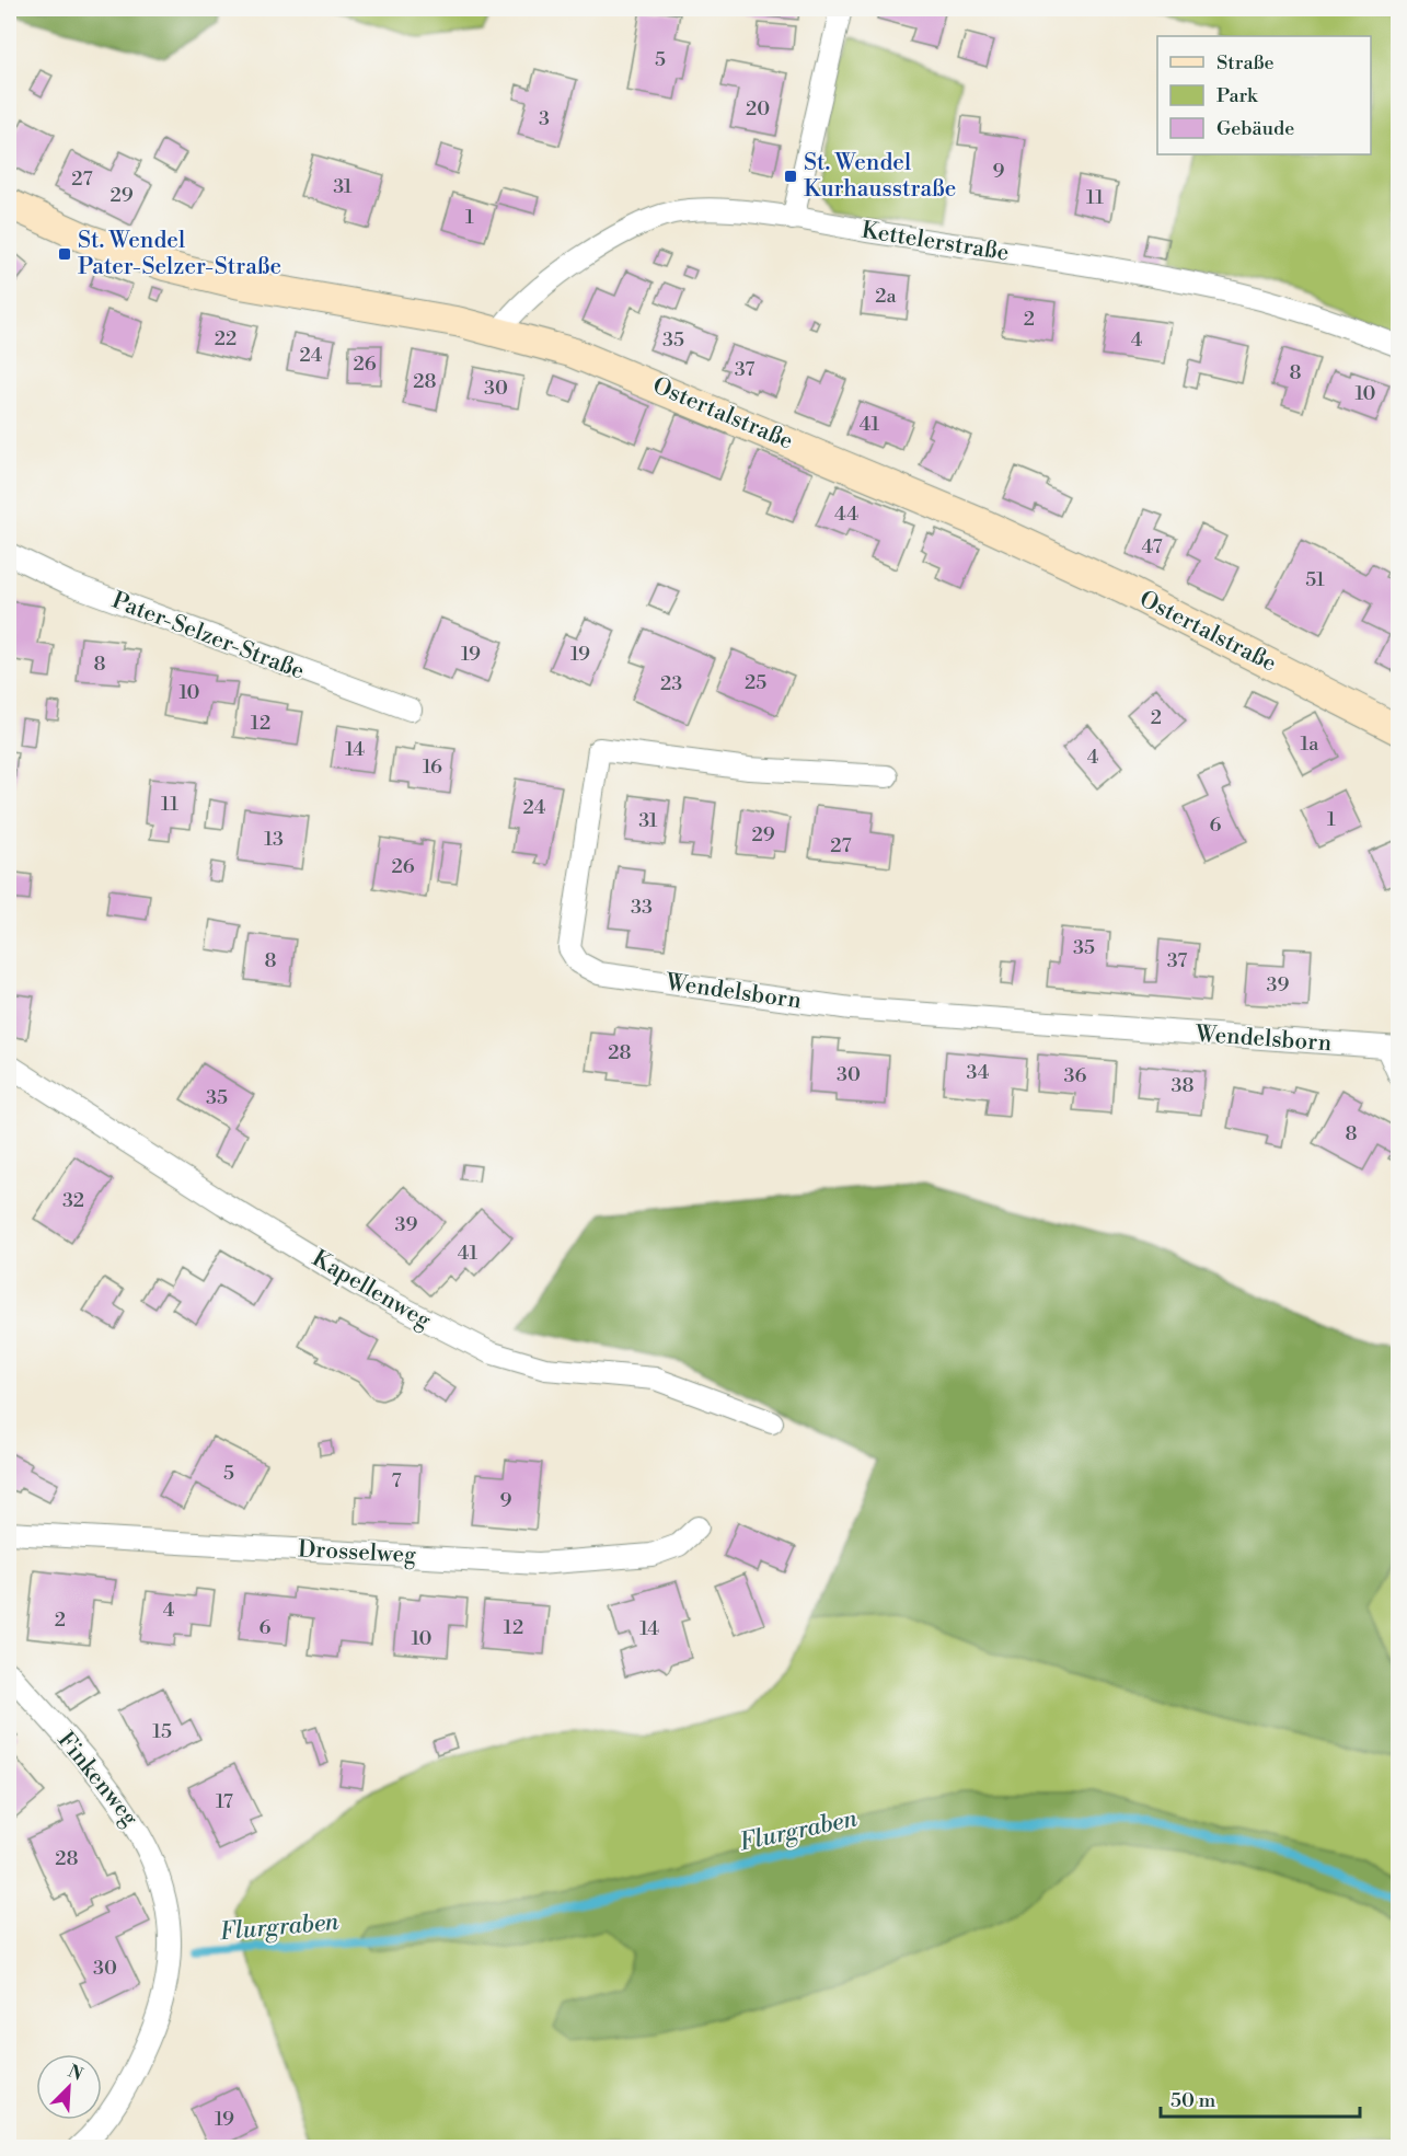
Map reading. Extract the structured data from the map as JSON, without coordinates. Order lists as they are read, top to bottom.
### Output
{
  "streets": {
    "street": [
      "Kettelerstraße",
      "Ostertalstraße",
      "Pater-Selzer-Straße",
      "Wendelsborn",
      "Kapellenweg",
      "Drosselweg",
      "Finkenweg"
    ]
  },
  "crossings": [
    ["Kettelerstraße", "Ostertalstraße"]
  ],
  "water": ["Flurgraben"],
  "places": {
    "transit": ["St. Wendel Kurhausstraße", "St. Wendel Pater-Selzer-Straße"]
  },
  "house_numbers": [
    "5",
    "20",
    "3",
    "9",
    "27",
    "31",
    "29",
    "11",
    "1",
    "2a",
    "2",
    "22",
    "35",
    "4",
    "24",
    "26",
    "37",
    "8",
    "28",
    "30",
    "10",
    "41",
    "44",
    "47",
    "51",
    "19",
    "19",
    "8",
    "25",
    "23",
    "10",
    "2",
    "12",
    "1a",
    "14",
    "4",
    "16",
    "11",
    "24",
    "1",
    "31",
    "6",
    "29",
    "13",
    "27",
    "26",
    "33",
    "35",
    "8",
    "37",
    "39",
    "28",
    "34",
    "30",
    "36",
    "38",
    "35",
    "8",
    "32",
    "39",
    "41",
    "5",
    "7",
    "9",
    "4",
    "2",
    "6",
    "12",
    "14",
    "10",
    "15",
    "17",
    "28",
    "30",
    "19"
  ],
  "legend": ["Straße", "Park", "Gebäude"],
  "scale_bar": "50 m",
  "north": "top right"
}
